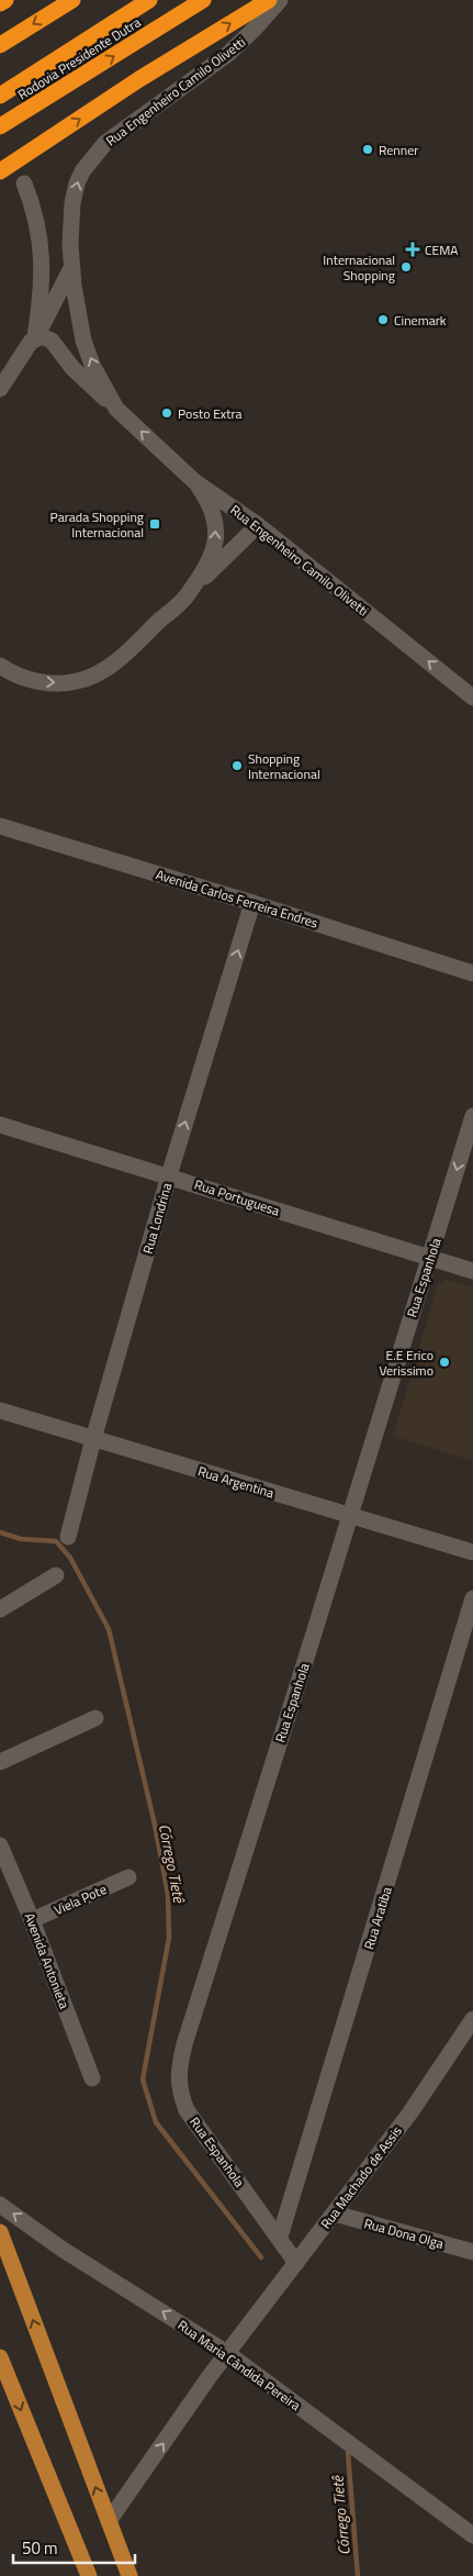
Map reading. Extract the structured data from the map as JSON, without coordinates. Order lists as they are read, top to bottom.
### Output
{
  "streets": {
    "highway": ["Rodovia Presidente Dutra"],
    "street": [
      "Rua Engenheiro Camilo Olivetti",
      "Avenida Carlos Ferreira Endres",
      "Rua Portuguesa",
      "Rua Londrina",
      "Rua Espanhola",
      "Rua Argentina",
      "Viela Pote",
      "Rua Aratiba",
      "Avenida Antonieta",
      "Rua Machado de Assis",
      "Rua Dona Olga",
      "Rua Maria Cândida Pereira"
    ]
  },
  "crossings": [
    ["Avenida Carlos Ferreira Endres", "Rua Londrina"],
    ["Rua Portuguesa", "Rua Londrina"],
    ["Rua Portuguesa", "Rua Espanhola"],
    ["Rua Londrina", "Rua Argentina"],
    ["Rua Espanhola", "Rua Argentina"],
    ["Rua Espanhola", "Rua Aratiba"],
    ["Rua Espanhola", "Rua Machado de Assis"],
    ["Viela Pote", "Avenida Antonieta"],
    ["Rua Machado de Assis", "Rua Dona Olga"],
    ["Rua Machado de Assis", "Rua Maria Cândida Pereira"]
  ],
  "one_way": ["Rua Londrina", "Rua Maria Cândida Pereira"],
  "water": ["Córrego Tietê"],
  "places": {
    "other": [
      "Renner",
      "Internacional Shopping",
      "Cinemark",
      "Posto Extra",
      "Shopping Internacional",
      "E.E Erico Verissimo"
    ],
    "health": ["CEMA"],
    "transit": ["Parada Shopping Internacional"]
  },
  "scale_bar": "50 m"
}
